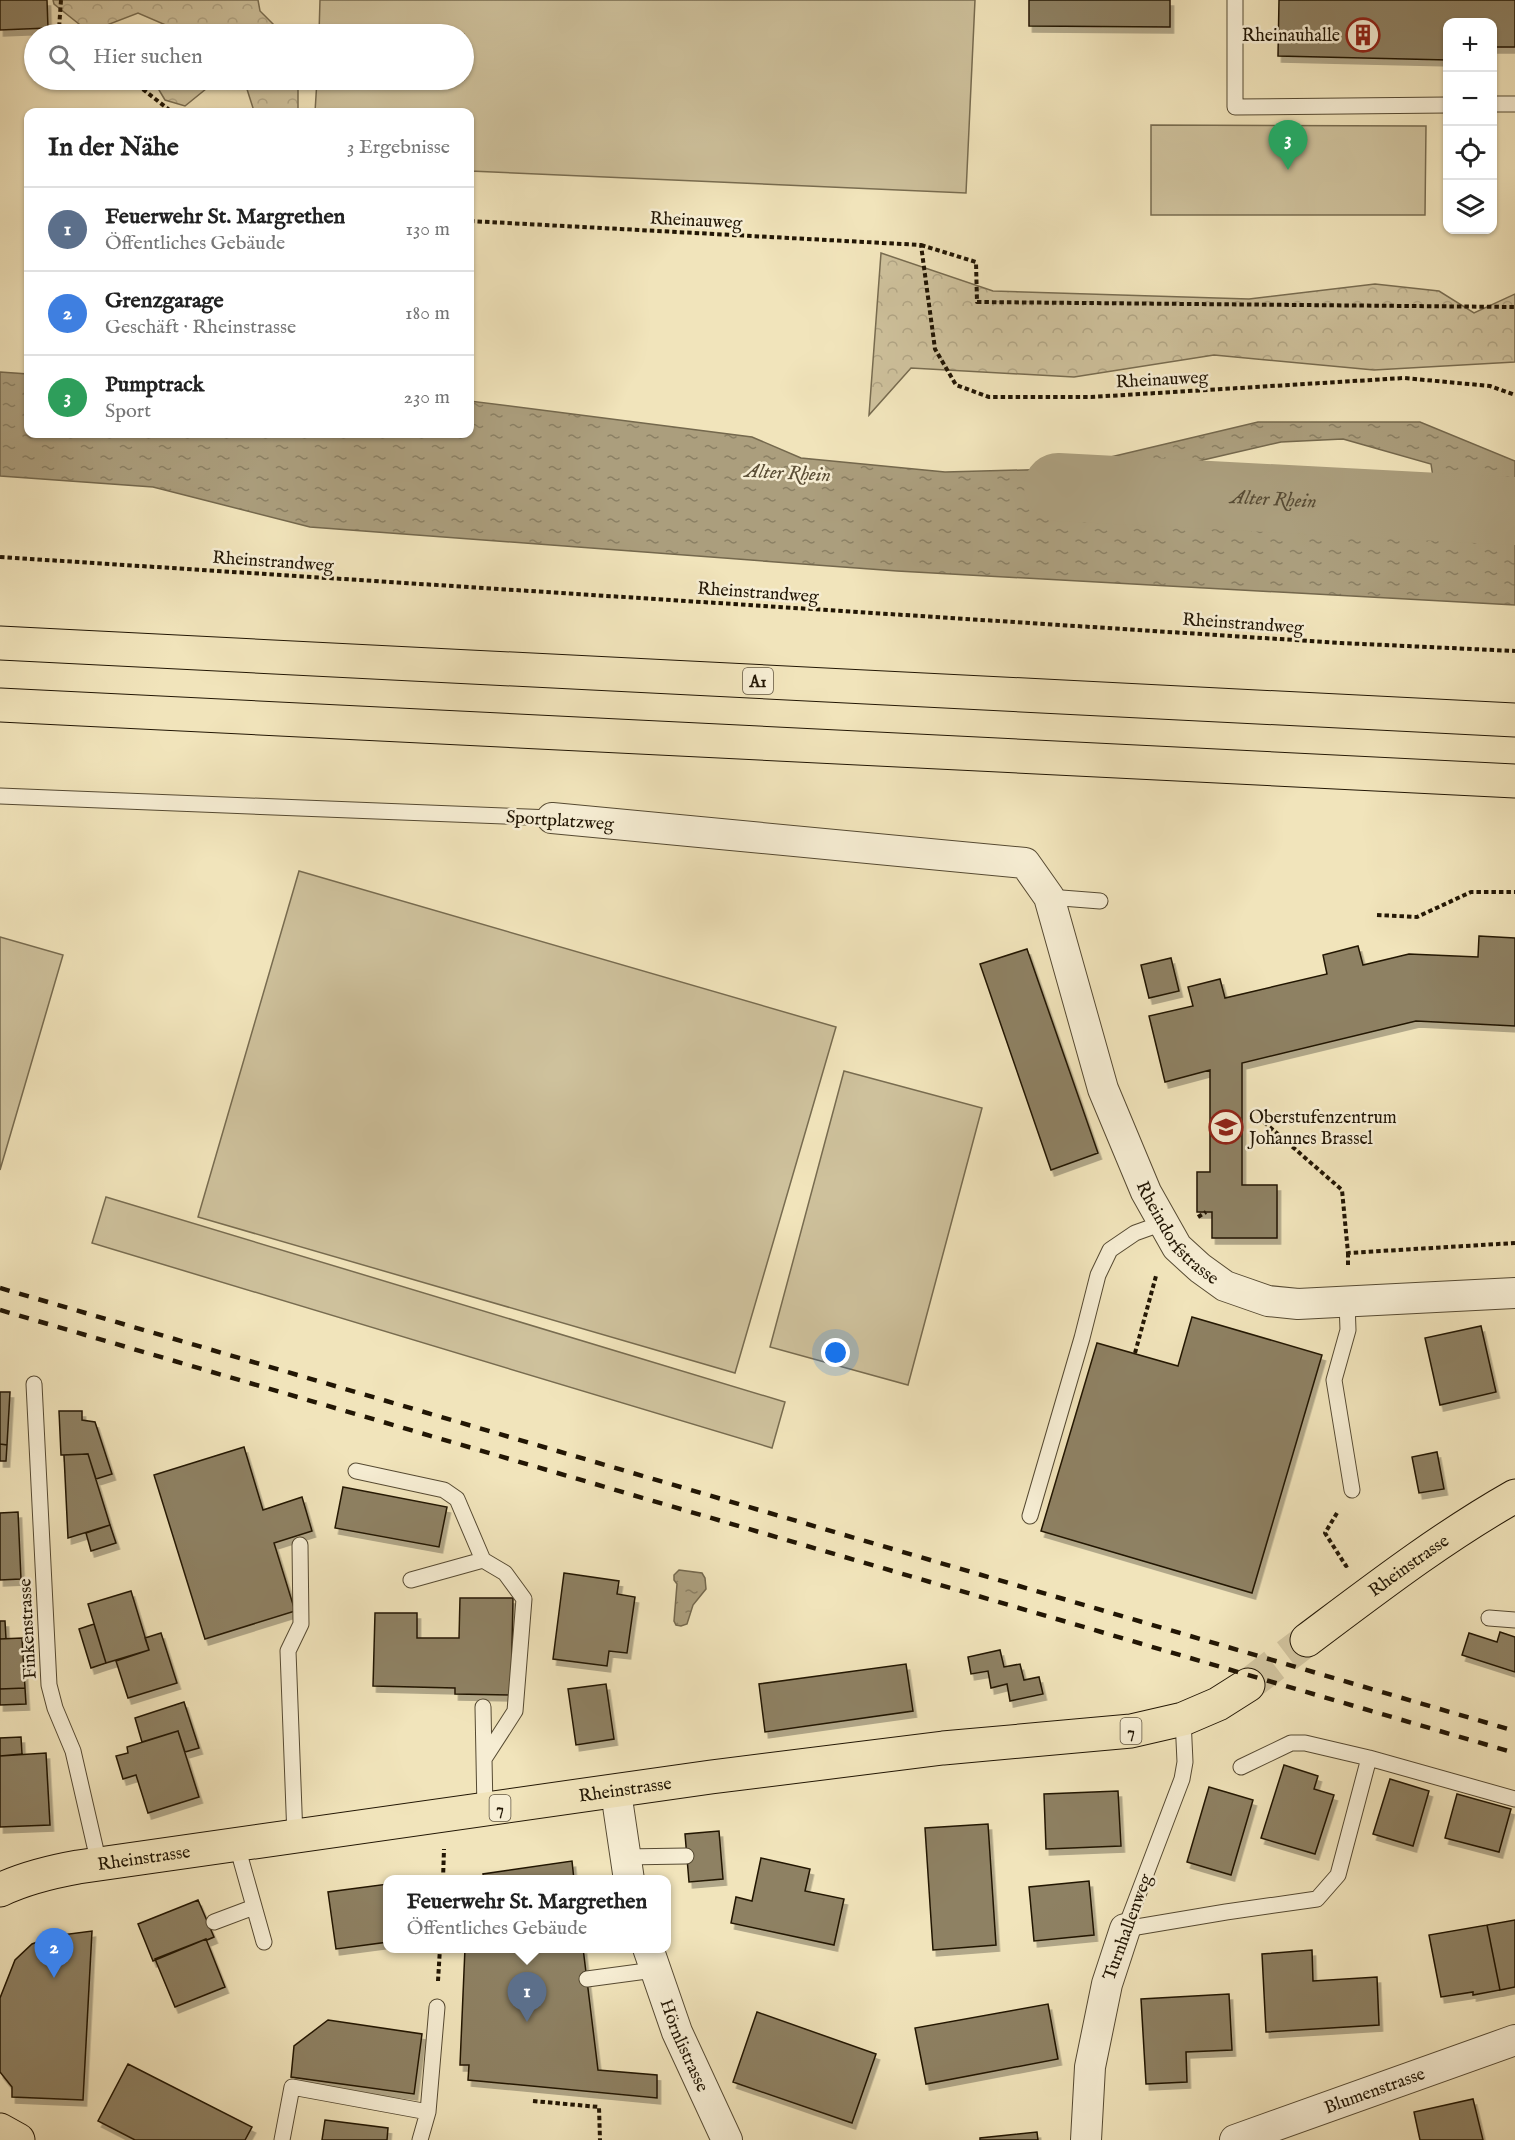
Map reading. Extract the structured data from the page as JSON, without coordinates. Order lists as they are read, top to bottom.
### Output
{
  "streets": {
    "main road": ["A1", "Rheinstrasse", "7"],
    "street": [
      "Sportplatzweg",
      "Rheindorfstrasse",
      "Turnhallenweg",
      "Hörnlistrasse",
      "Blumenstrasse"
    ],
    "lane": ["Finkenstrasse"],
    "path": ["Rheinauweg", "Rheinstrandweg"]
  },
  "crossings": [
    ["Sportplatzweg", "Rheindorfstrasse"],
    ["Rheinstrasse", "Finkenstrasse"],
    ["Rheinstrasse", "Turnhallenweg"]
  ],
  "water": ["Alter Rhein"],
  "places": {
    "building": ["Rheinauhalle"],
    "school or university": ["Oberstufenzentrum Johannes Brassel"]
  },
  "page": {
    "map_buttons": ["+", "−"],
    "search": "Hier suchen",
    "heading": ["In der Nähe", "3 Ergebnisse"],
    "pins": ["3", "2", "1"],
    "list": [
      {
        "mark": "1",
        "name": "Feuerwehr St. Margrethen",
        "note": "Öffentliches Gebäude",
        "value": "130 m"
      },
      {
        "mark": "2",
        "name": "Grenzgarage",
        "note": "Geschäft · Rheinstrasse",
        "value": "180 m"
      },
      {
        "mark": "3",
        "name": "Pumptrack",
        "note": "Sport",
        "value": "230 m"
      }
    ],
    "popup": ["Feuerwehr St. Margrethen", "Öffentliches Gebäude"]
  }
}
